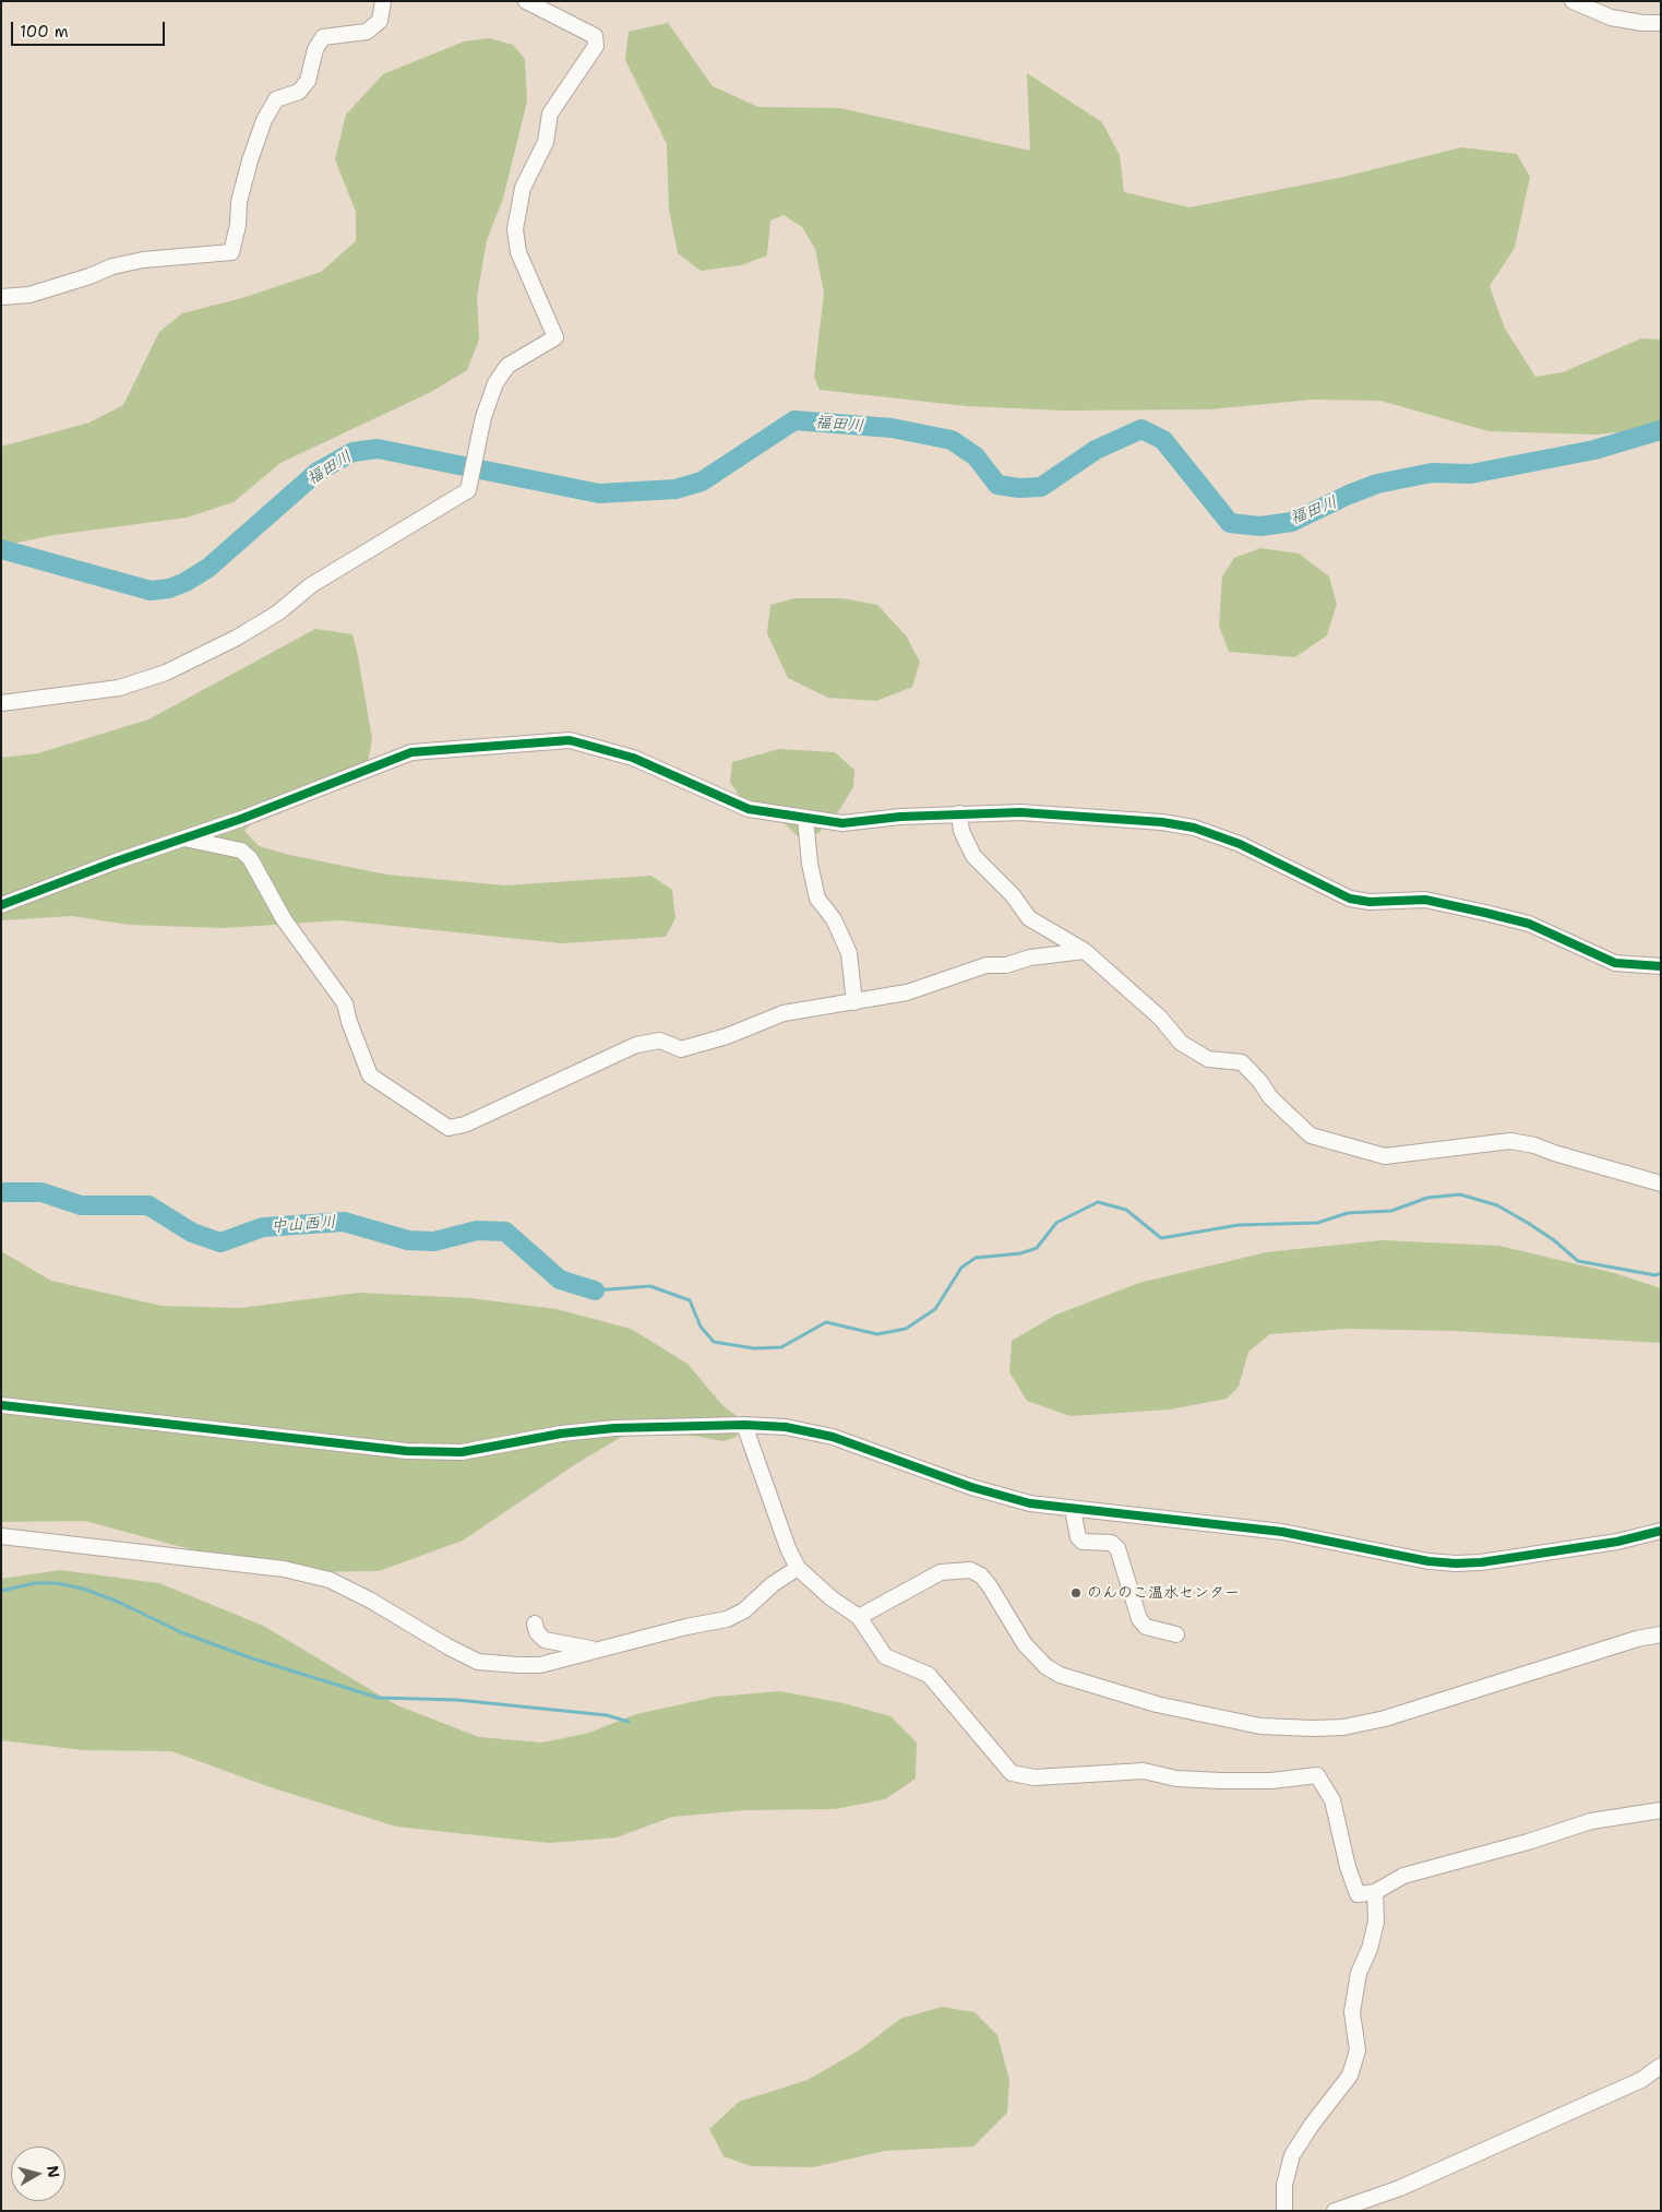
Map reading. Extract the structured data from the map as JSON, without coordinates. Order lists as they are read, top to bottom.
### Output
{
  "water": ["福田川", "中山西川"],
  "places": ["のんのこ温水センター"],
  "scale_bar": "100 m",
  "north": "right"
}
